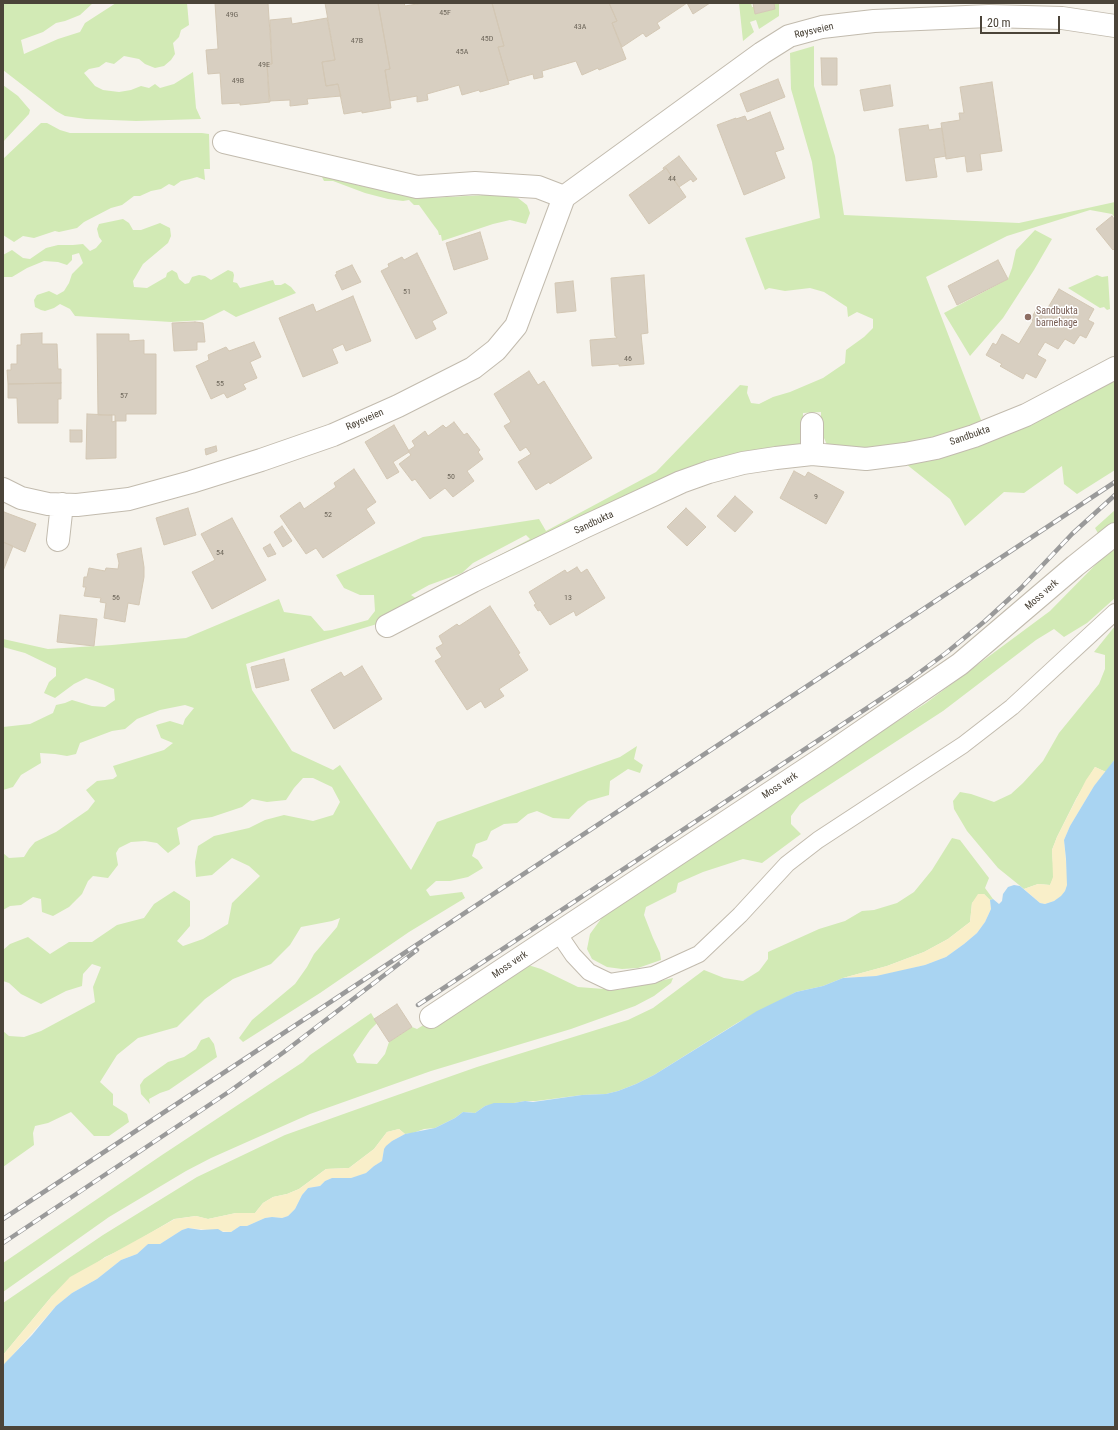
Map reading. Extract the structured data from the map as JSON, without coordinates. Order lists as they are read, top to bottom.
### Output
{
  "streets": {
    "street": ["Røysveien", "Sandbukta", "Moss verk"]
  },
  "places": ["Sandbukta barnehage"],
  "house_numbers": [
    "45F",
    "49G",
    "43A",
    "45D",
    "47B",
    "45A",
    "49E",
    "49B",
    "44",
    "51",
    "46",
    "55",
    "57",
    "50",
    "9",
    "52",
    "54",
    "56",
    "13"
  ],
  "scale_bar": "20 m"
}
